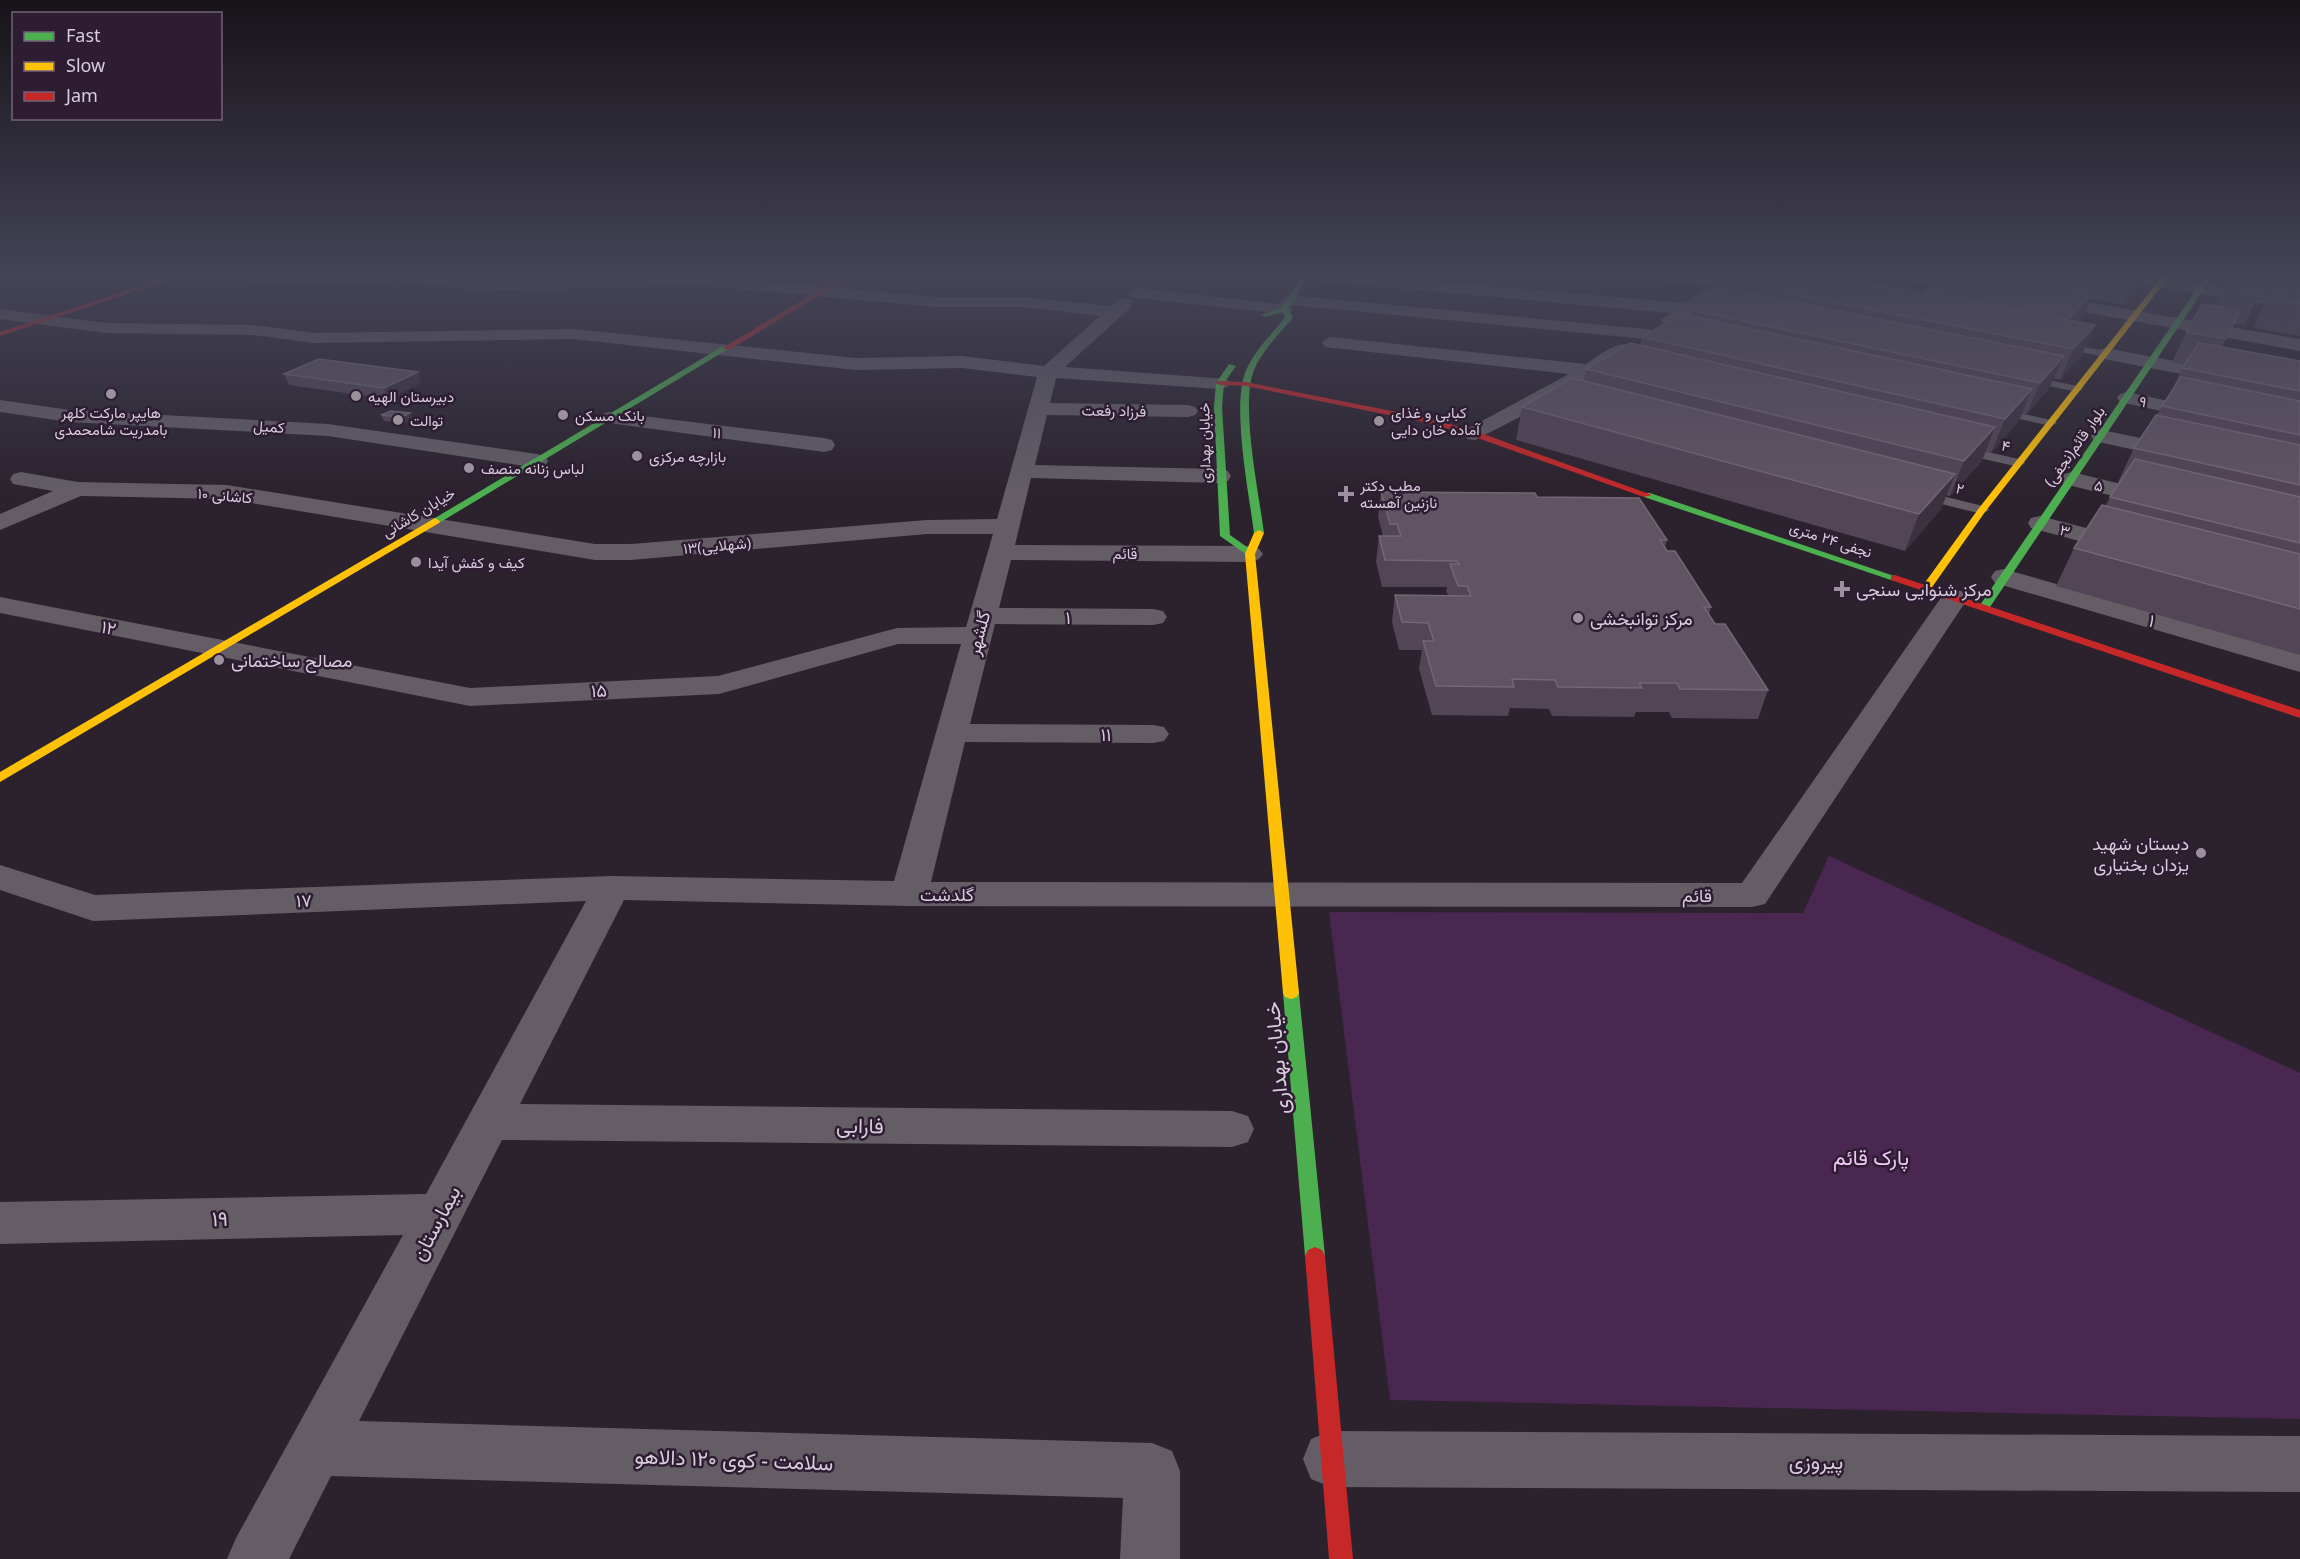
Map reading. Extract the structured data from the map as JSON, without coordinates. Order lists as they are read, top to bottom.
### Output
{
  "streets": {
    "street": [
      "۹",
      "فرزاد رفعت",
      "کمیل",
      "۱۱",
      "خیابان بهداری",
      "بلوار قائم(نجفی)",
      "۵",
      "کاشانی ۱۰",
      "خیابان کاشانی",
      "۳",
      "نجفی ۲۴ متری",
      "۱۳(شهلایی)",
      "قائم",
      "۱",
      "۱۲",
      "گلشهر",
      "۱۵",
      "گلدشت",
      "۱۷",
      "فارابی",
      "۱۹",
      "بیمارستان",
      "سلامت - کوی ۱۲۰ دالاهو",
      "پیروزی"
    ],
    "lane": ["۴", "۲"]
  },
  "crossings": [
    ["۹", "بلوار قائم(نجفی)"],
    ["فرزاد رفعت", "گلشهر"],
    ["کمیل", "خیابان کاشانی"],
    ["۱۱", "خیابان کاشانی"],
    ["۱۱", "گلشهر"],
    ["خیابان بهداری", "نجفی ۲۴ متری"],
    ["خیابان بهداری", "قائم"],
    ["خیابان بهداری", "گلدشت"],
    ["خیابان بهداری", "پیروزی"],
    ["۴", "بلوار قائم(نجفی)"],
    ["بلوار قائم(نجفی)", "۵"],
    ["بلوار قائم(نجفی)", "۲"],
    ["بلوار قائم(نجفی)", "۳"],
    ["بلوار قائم(نجفی)", "نجفی ۲۴ متری"],
    ["بلوار قائم(نجفی)", "قائم"],
    ["بلوار قائم(نجفی)", "۱"],
    ["کاشانی ۱۰", "خیابان کاشانی"],
    ["کاشانی ۱۰", "۱۳(شهلایی)"],
    ["خیابان کاشانی", "۱۳(شهلایی)"],
    ["خیابان کاشانی", "۱۲"],
    ["خیابان کاشانی", "۱۵"],
    ["نجفی ۲۴ متری", "قائم"],
    ["۱۳(شهلایی)", "گلشهر"],
    ["قائم", "گلشهر"],
    ["قائم", "گلدشت"],
    ["۱", "گلشهر"],
    ["۱", "۱۵"],
    ["۱۲", "۱۵"],
    ["گلشهر", "۱۵"],
    ["گلشهر", "گلدشت"],
    ["گلدشت", "۱۷"],
    ["گلدشت", "بیمارستان"],
    ["۱۷", "بیمارستان"],
    ["فارابی", "بیمارستان"],
    ["۱۹", "بیمارستان"],
    ["بیمارستان", "سلامت - کوی ۱۲۰ دالاهو"]
  ],
  "parks": ["پارک قائم"],
  "places": {
    "other": [
      "هایپر مارکت کلهر بامدریت شامحمدی",
      "دبیرستان الهیه",
      "بانک مسکن",
      "توالت",
      "کبابی و غذای آماده خان دایی",
      "بازارچه مرکزی",
      "لباس زنانه منصف",
      "کیف و کفش آیدا",
      "مرکز توانبخشی",
      "مصالح ساختمانی",
      "دبستان شهید یزدان بختیاری"
    ],
    "health": ["مطب دکتر نازنین آهسته", "مرکز شنوایی سنجی"]
  },
  "legend": ["Fast", "Slow", "Jam"]
}
